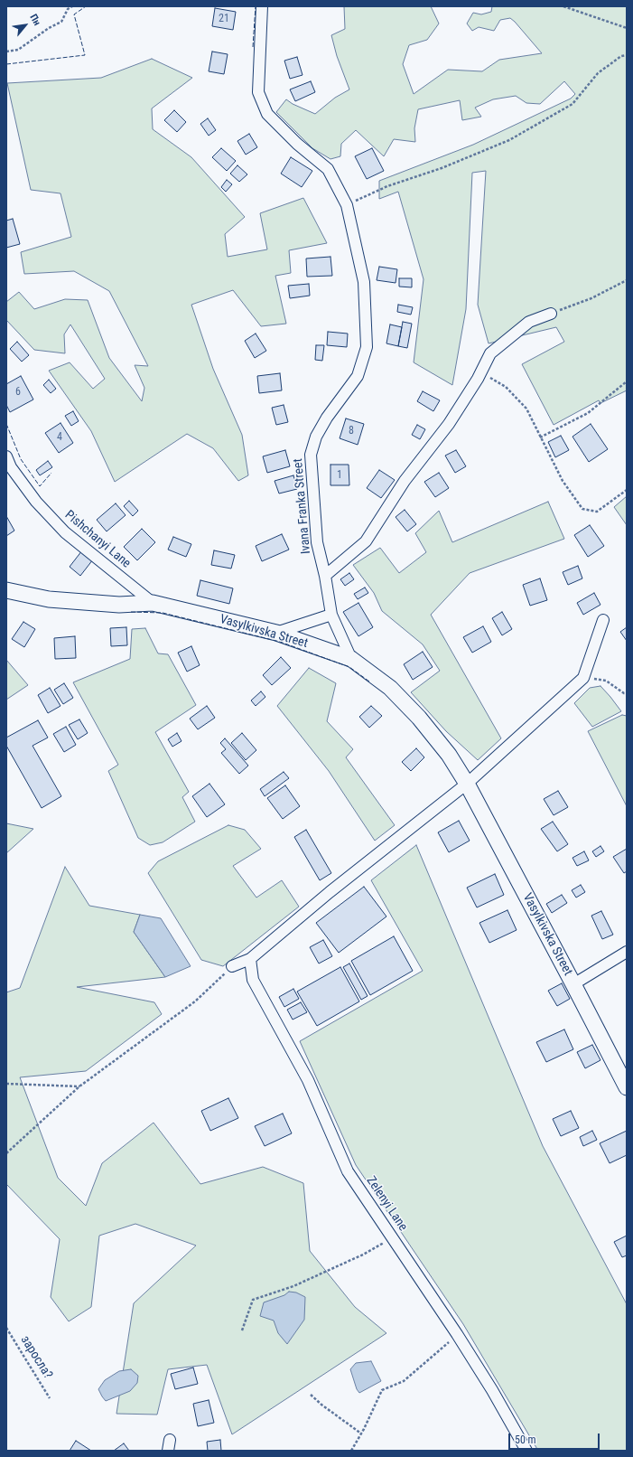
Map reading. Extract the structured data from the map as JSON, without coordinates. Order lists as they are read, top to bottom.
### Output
{
  "streets": {
    "street": [
      "Ivana Franka Street",
      "Pishchanyi Lane",
      "Vasylkivska Street",
      "Zelenyi Lane"
    ],
    "path": ["заросла?"]
  },
  "crossings": [
    ["Ivana Franka Street", "Vasylkivska Street"],
    ["Pishchanyi Lane", "Vasylkivska Street"]
  ],
  "house_numbers": [
    "21",
    "6",
    "8",
    "4",
    "1"
  ],
  "scale_bar": "50 m",
  "north": "top right"
}
